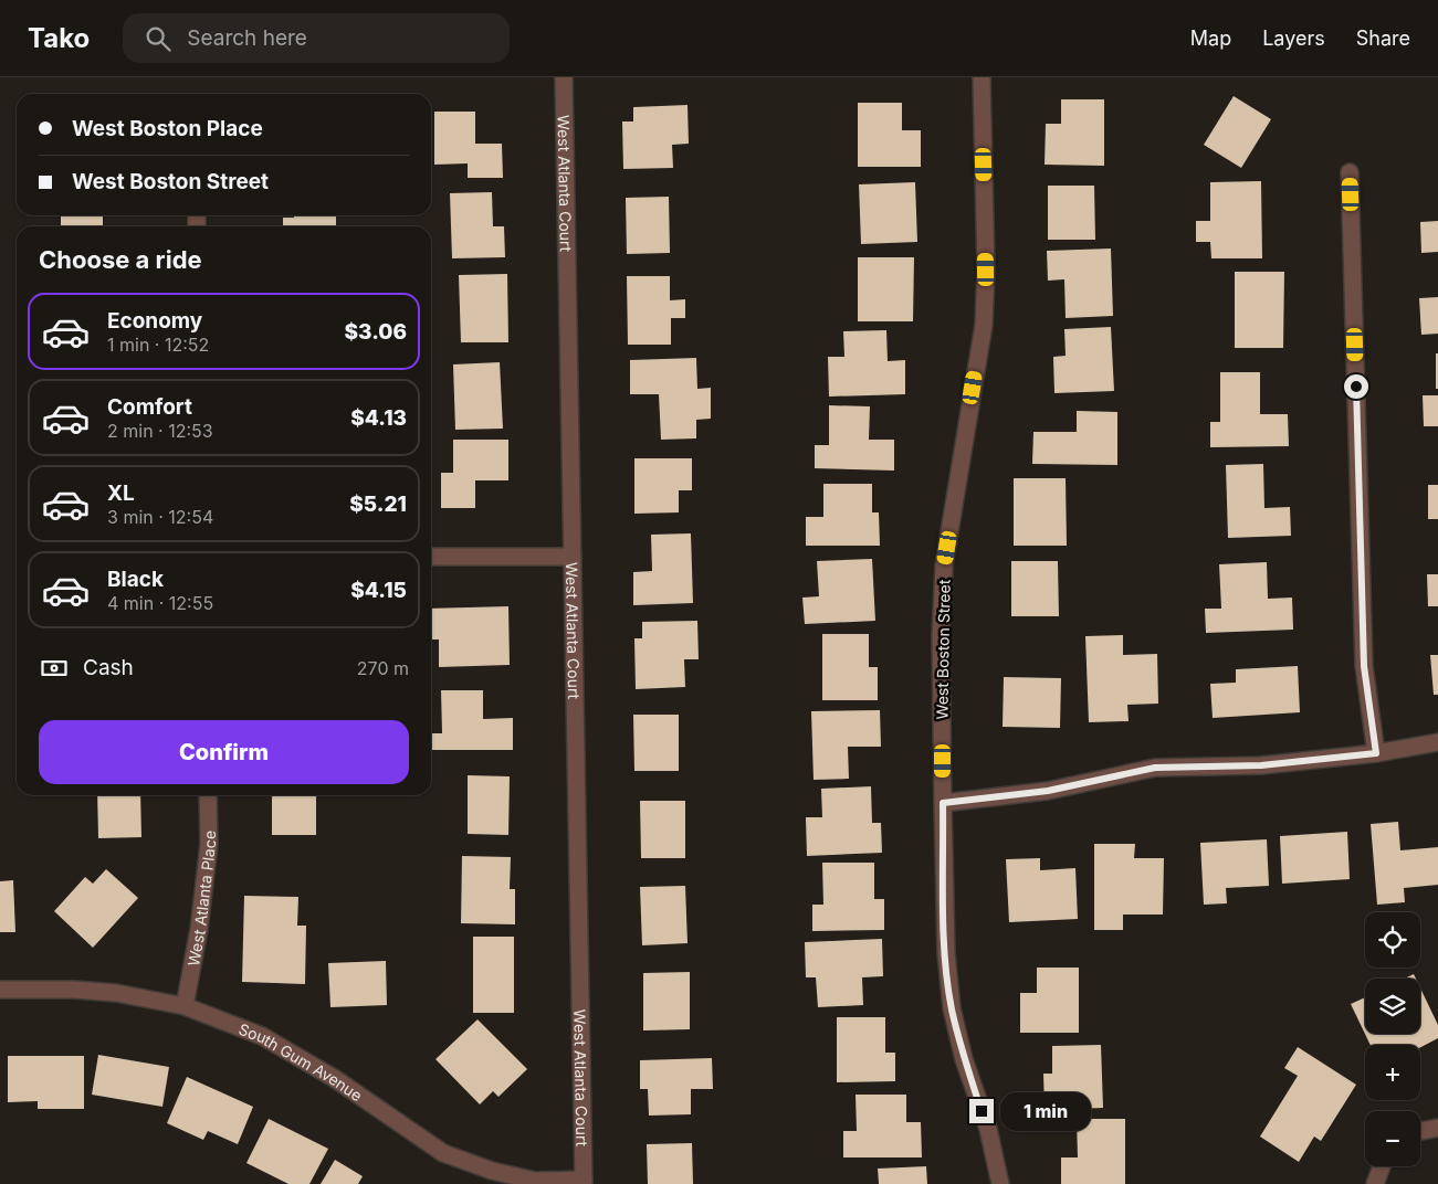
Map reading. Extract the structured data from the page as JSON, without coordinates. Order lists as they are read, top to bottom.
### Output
{
  "streets": {
    "street": [
      "West Atlanta Court",
      "West Boston Street",
      "West Atlanta Place",
      "South Gum Avenue"
    ]
  },
  "crossings": [
    ["West Atlanta Court", "South Gum Avenue"],
    ["West Atlanta Place", "South Gum Avenue"]
  ],
  "page": {
    "header": "Tako",
    "search": "Search here",
    "nav": ["Map", "Layers", "Share"],
    "banner": ["West Boston Place", "West Boston Street"],
    "heading": "Choose a ride",
    "list": [
      {
        "name": "Economy",
        "note": "1 min · 12:52",
        "value": "$3.06"
      },
      {
        "name": "Comfort",
        "note": "2 min · 12:53",
        "value": "$4.13"
      },
      {
        "name": "XL",
        "note": "3 min · 12:54",
        "value": "$5.21"
      },
      {
        "name": "Black",
        "note": "4 min · 12:55",
        "value": "$4.15"
      }
    ],
    "pay": ["Cash", "270 m"],
    "buttons": "Confirm",
    "map_buttons": ["+", "−"],
    "bubble": "1 min"
  }
}
